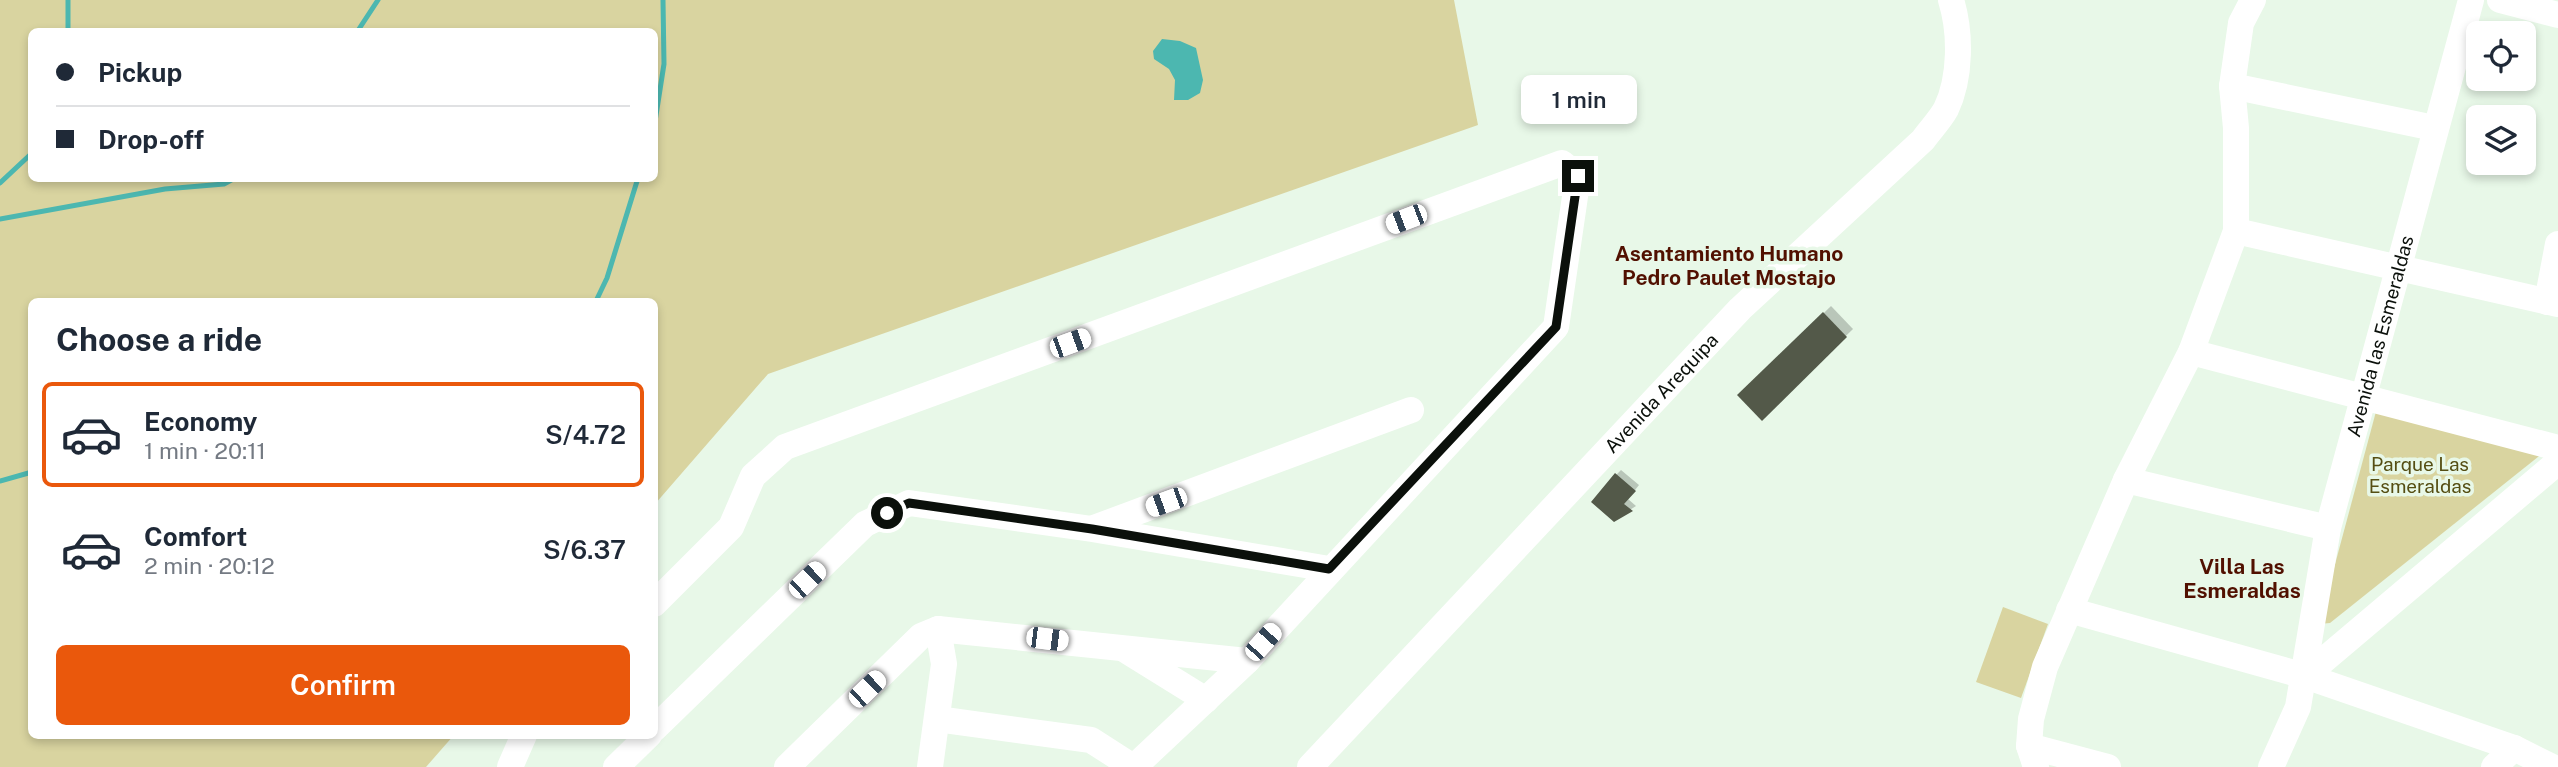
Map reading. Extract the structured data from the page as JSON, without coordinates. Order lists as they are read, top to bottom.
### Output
{
  "streets": {
    "street": ["Avenida las Esmeraldas", "Avenida Arequipa"]
  },
  "districts": ["Asentamiento Humano Pedro Paulet Mostajo", "Villa Las Esmeraldas"],
  "parks": ["Parque Las Esmeraldas"],
  "page": {
    "banner": ["Pickup", "Drop-off"],
    "bubble": "1 min",
    "heading": "Choose a ride",
    "list": [
      {
        "name": "Economy",
        "note": "1 min · 20:11",
        "value": "S/4.72"
      },
      {
        "name": "Comfort",
        "note": "2 min · 20:12",
        "value": "S/6.37"
      }
    ],
    "buttons": "Confirm"
  }
}
